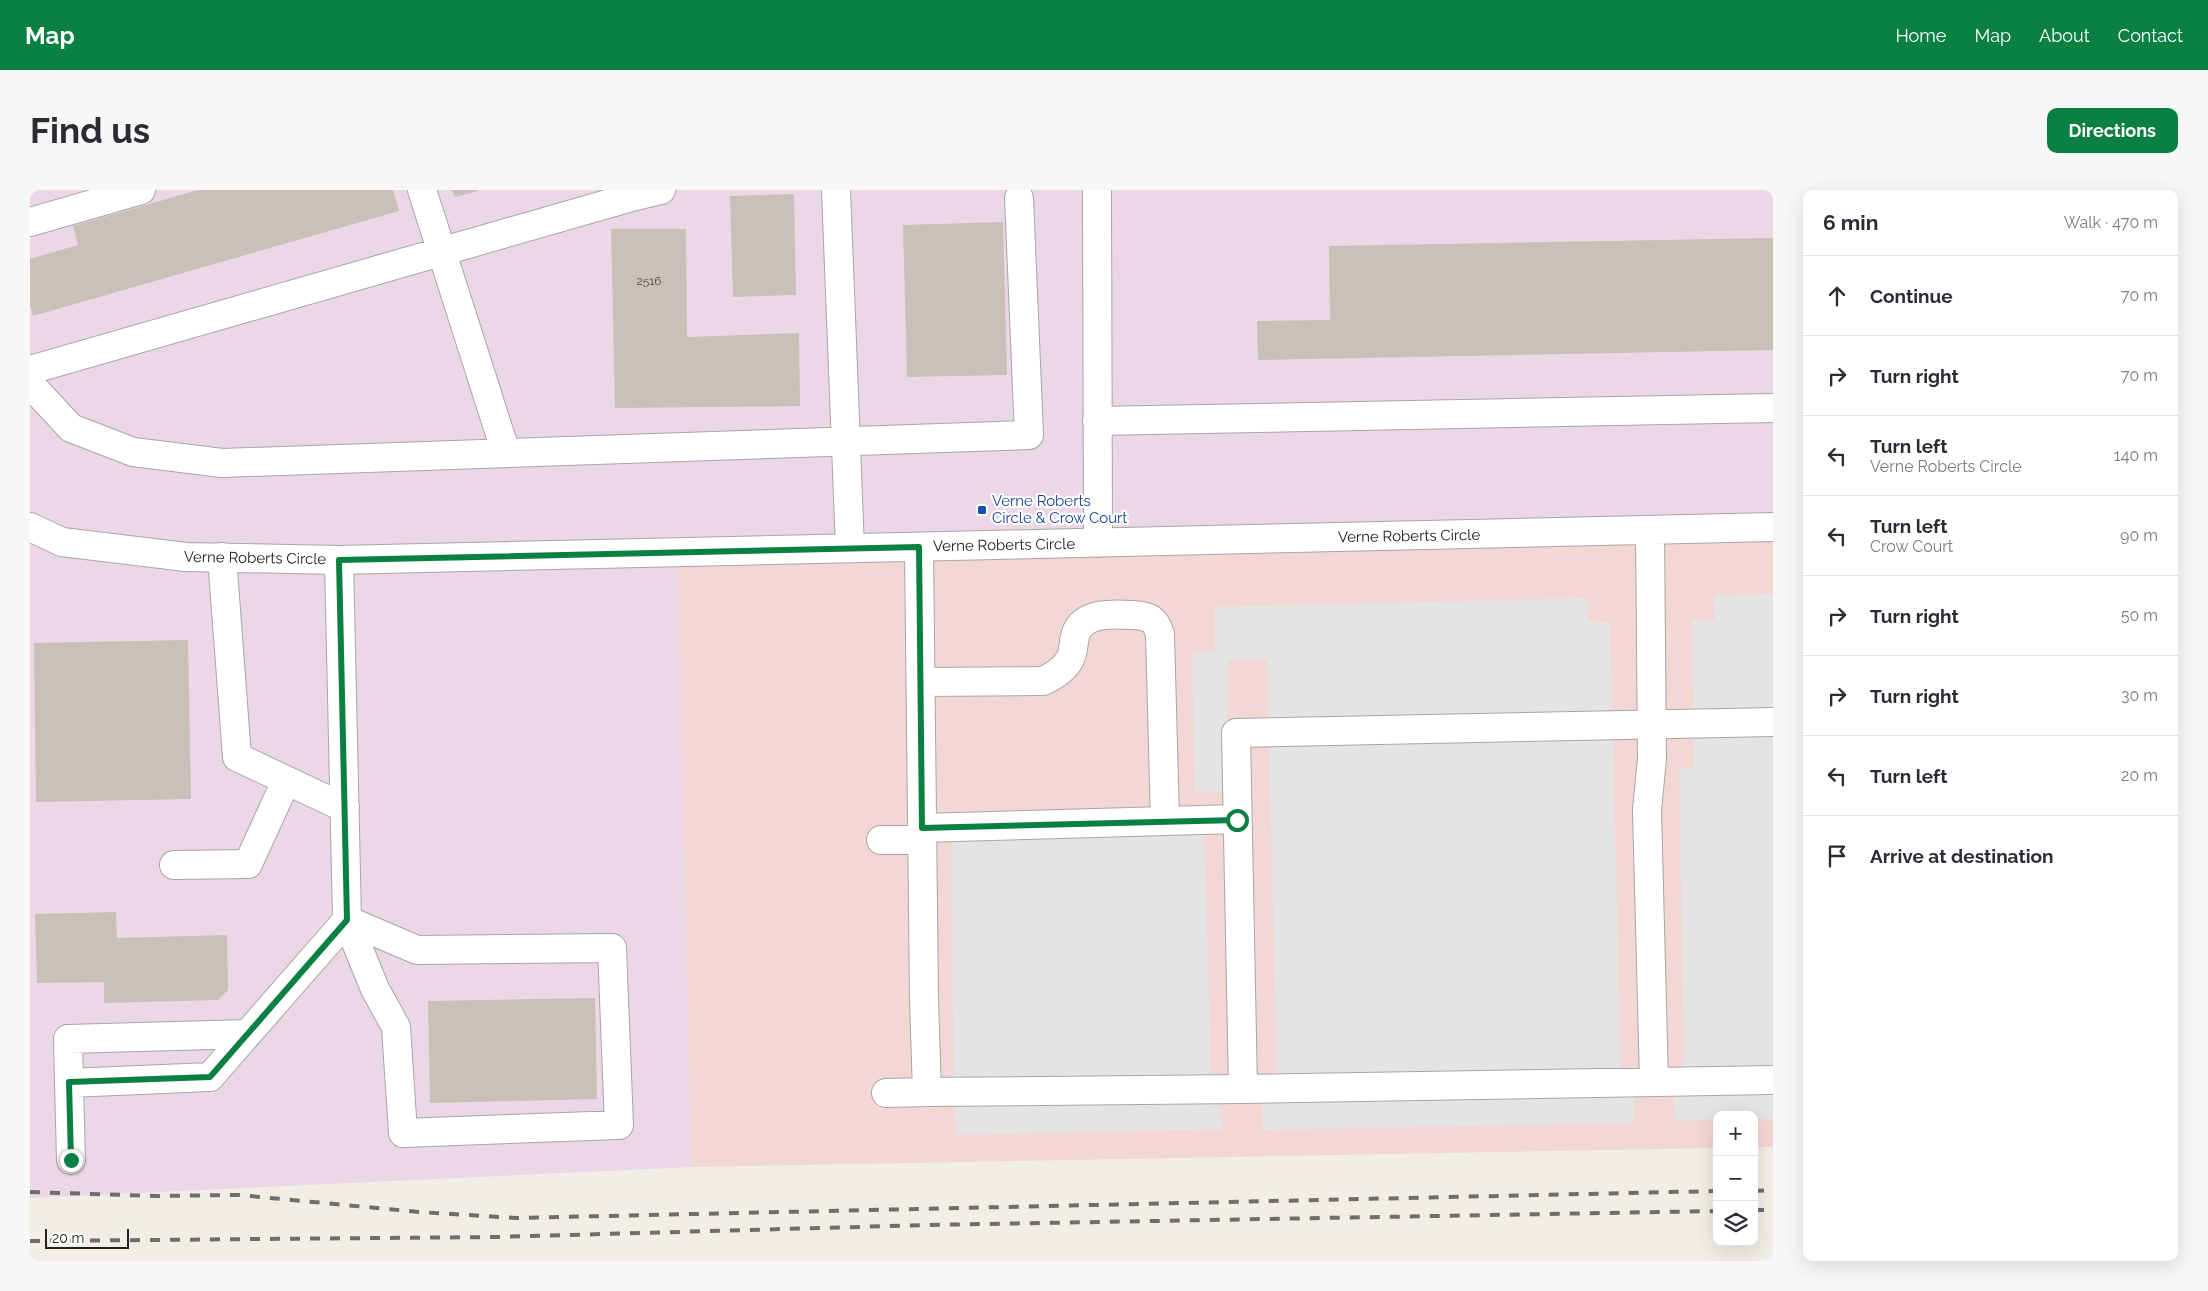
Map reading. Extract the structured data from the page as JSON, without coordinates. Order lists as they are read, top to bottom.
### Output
{
  "streets": {
    "street": ["Verne Roberts Circle"]
  },
  "places": {
    "transit": ["Verne Roberts Circle & Crow Court"]
  },
  "house_numbers": ["2516"],
  "scale_bar": "20 m",
  "page": {
    "header": "Map",
    "nav": [
      "Home",
      "Map",
      "About",
      "Contact"
    ],
    "buttons": "Directions",
    "title": "Find us",
    "heading": ["6 min", "Walk · 470 m"],
    "list": [
      ["Continue", "70 m"],
      ["Turn right", "70 m"],
      ["Turn left", "Verne Roberts Circle", "140 m"],
      ["Turn left", "Crow Court", "90 m"],
      ["Turn right", "50 m"],
      ["Turn right", "30 m"],
      ["Turn left", "20 m"],
      "Arrive at destination"
    ],
    "map_buttons": ["+", "−"],
    "scale": "20 m"
  }
}
